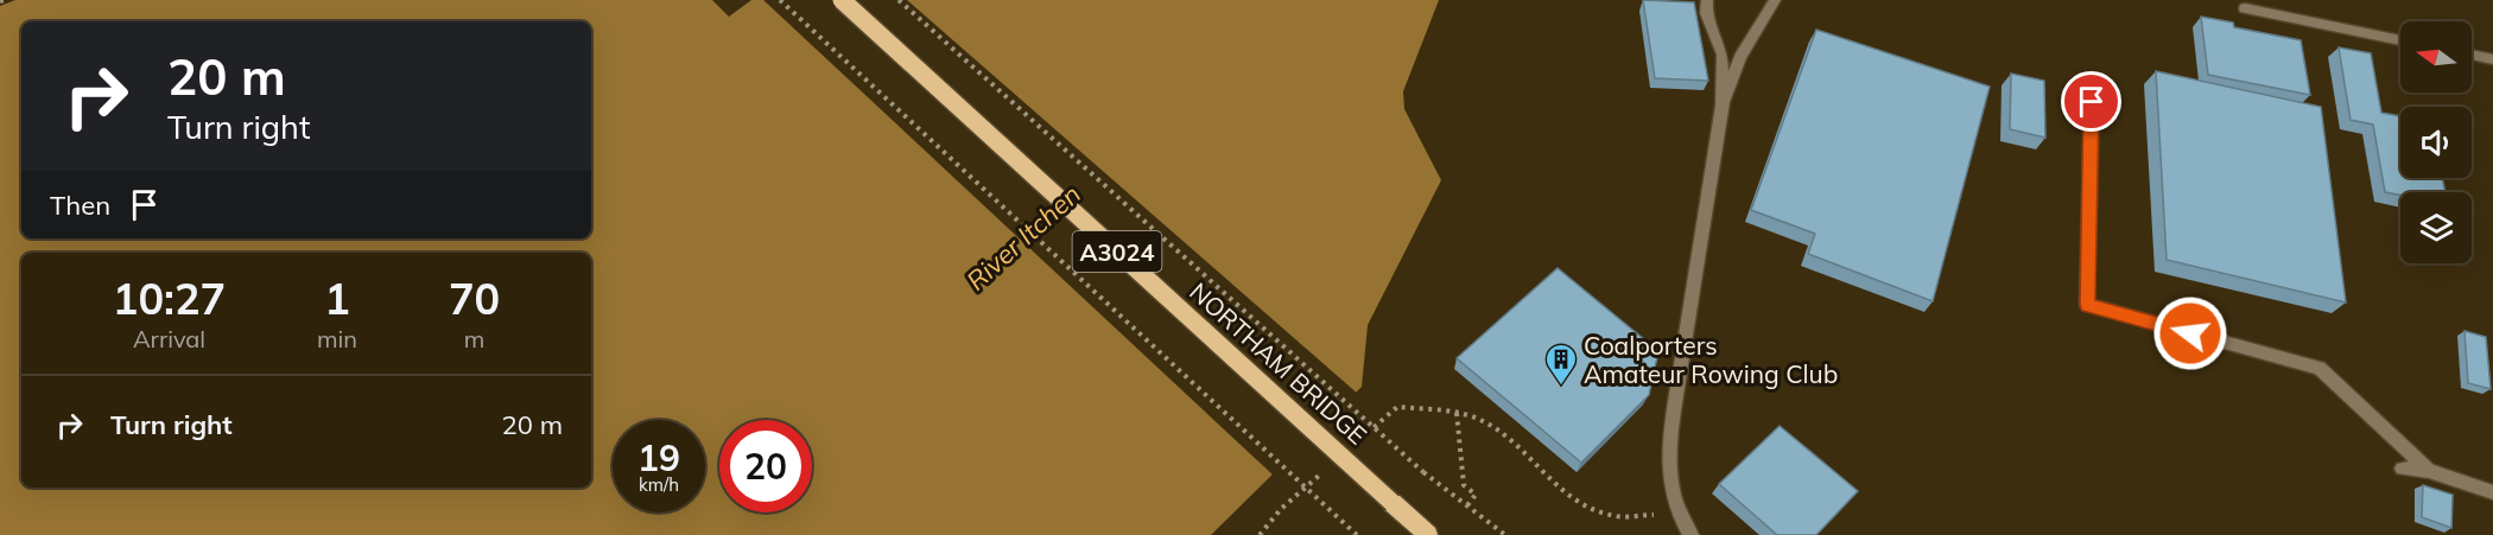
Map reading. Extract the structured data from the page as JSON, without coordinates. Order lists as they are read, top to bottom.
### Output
{
  "streets": {
    "main road": ["A3024", "NORTHAM BRIDGE"]
  },
  "water": ["River Itchen"],
  "places": {
    "building": ["Coalporters Amateur Rowing Club"]
  },
  "north": "left",
  "page": {
    "turn": ["20 m", "Turn right"],
    "then": "Then",
    "eta": [
      "10:27",
      "Arrival",
      "1",
      "min",
      "70",
      "m"
    ],
    "list": [
      {
        "name": "Turn right",
        "value": "20 m"
      }
    ],
    "speed": "19 km/h",
    "limit": "20"
  }
}
